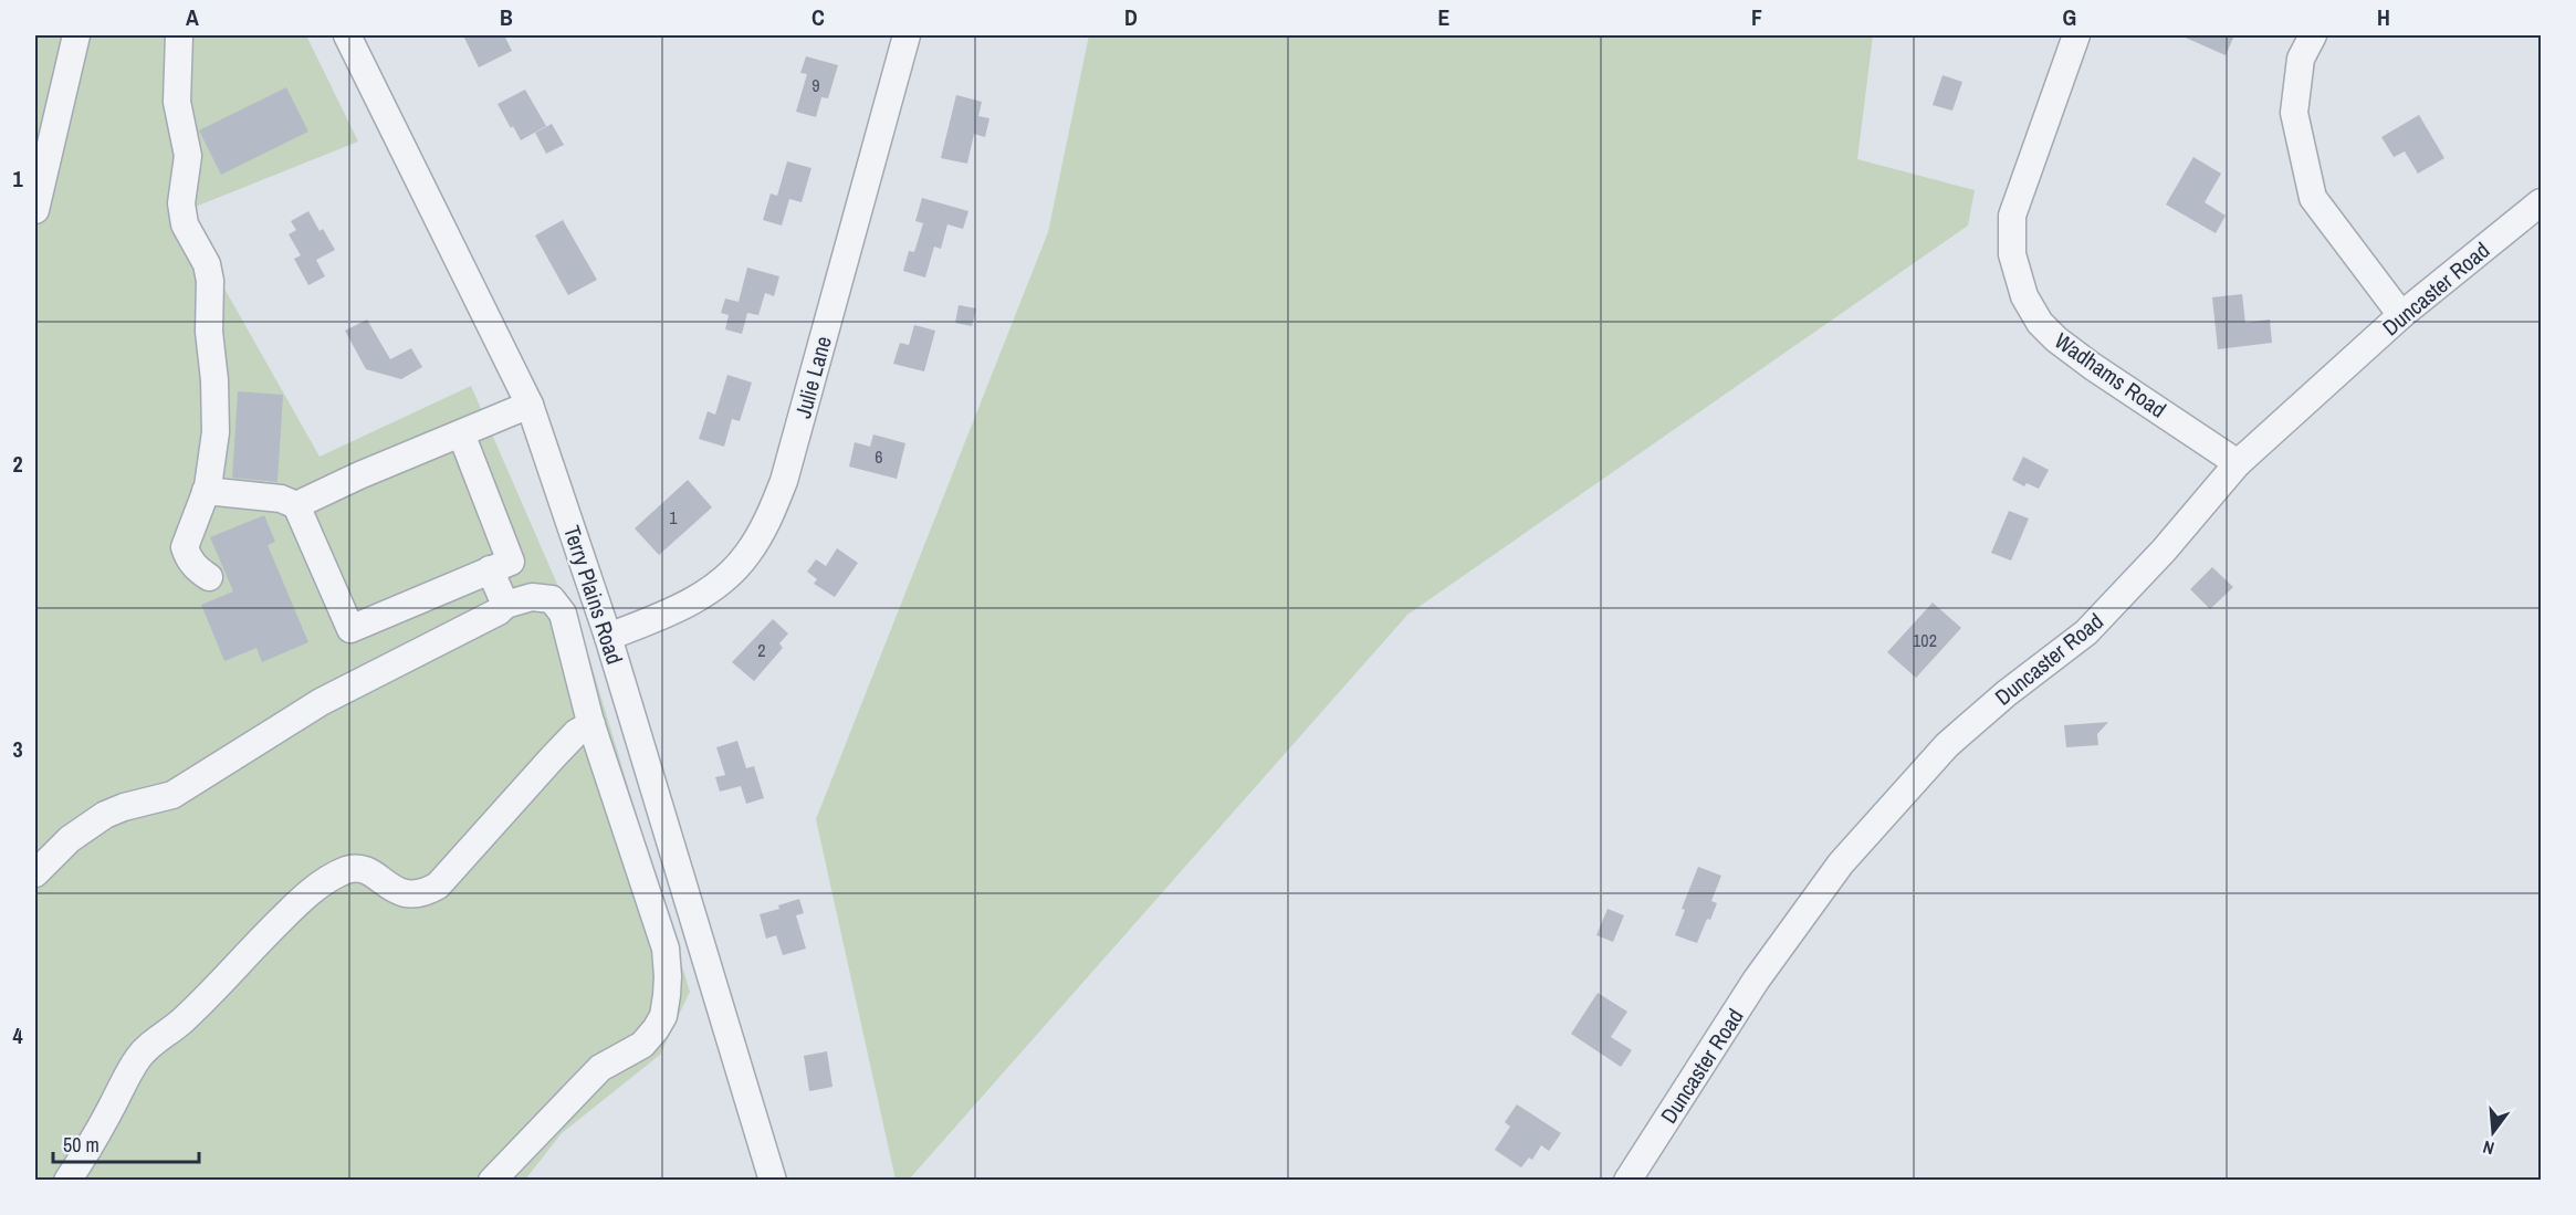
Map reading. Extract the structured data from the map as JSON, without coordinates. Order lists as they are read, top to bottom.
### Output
{
  "streets": {
    "street": [
      "Duncaster Road",
      "Wadhams Road",
      "Julie Lane",
      "Terry Plains Road"
    ]
  },
  "crossings": [
    ["Duncaster Road", "Wadhams Road"],
    ["Julie Lane", "Terry Plains Road"]
  ],
  "house_numbers": [
    "9",
    "6",
    "1",
    "102",
    "2"
  ],
  "scale_bar": "50 m",
  "north": "bottom",
  "grid": {
    "columns": [
      "A",
      "B",
      "C",
      "D",
      "E",
      "F",
      "G",
      "H"
    ],
    "rows": [
      "1",
      "2",
      "3",
      "4"
    ]
  }
}
